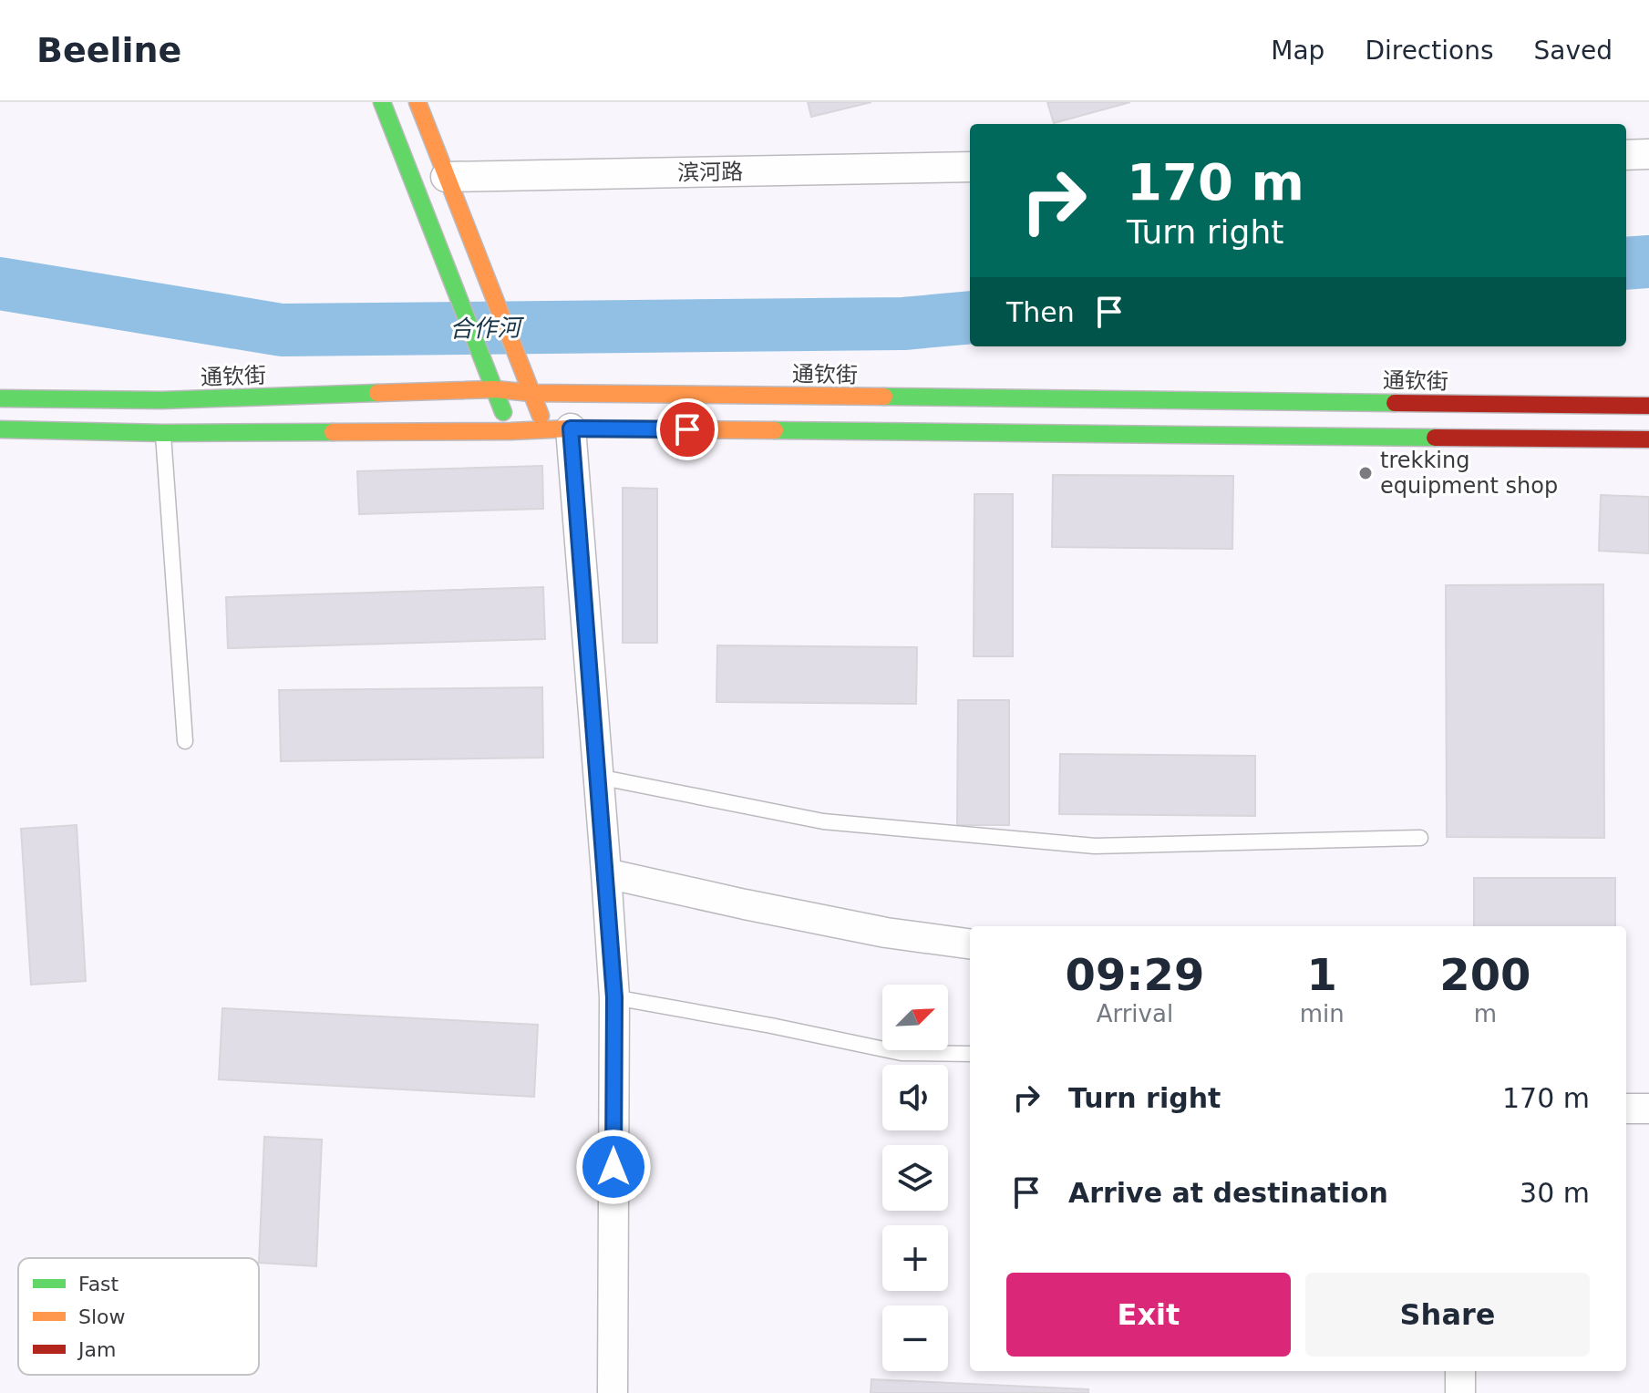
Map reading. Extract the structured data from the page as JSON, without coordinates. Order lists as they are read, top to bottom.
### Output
{
  "streets": {
    "main road": ["通钦街"],
    "street": ["滨河路"]
  },
  "water": ["合作河"],
  "places": ["trekking equipment shop"],
  "legend": ["Fast", "Slow", "Jam"],
  "north": "top right",
  "page": {
    "header": "Beeline",
    "nav": ["Map", "Directions", "Saved"],
    "turn": ["170 m", "Turn right"],
    "then": "Then",
    "eta": [
      "09:29",
      "Arrival",
      "1",
      "min",
      "200",
      "m"
    ],
    "map_buttons": ["+", "−"],
    "list": [
      {
        "name": "Turn right",
        "value": "170 m"
      },
      {
        "name": "Arrive at destination",
        "value": "30 m"
      }
    ],
    "buttons": ["Exit", "Share"]
  }
}
